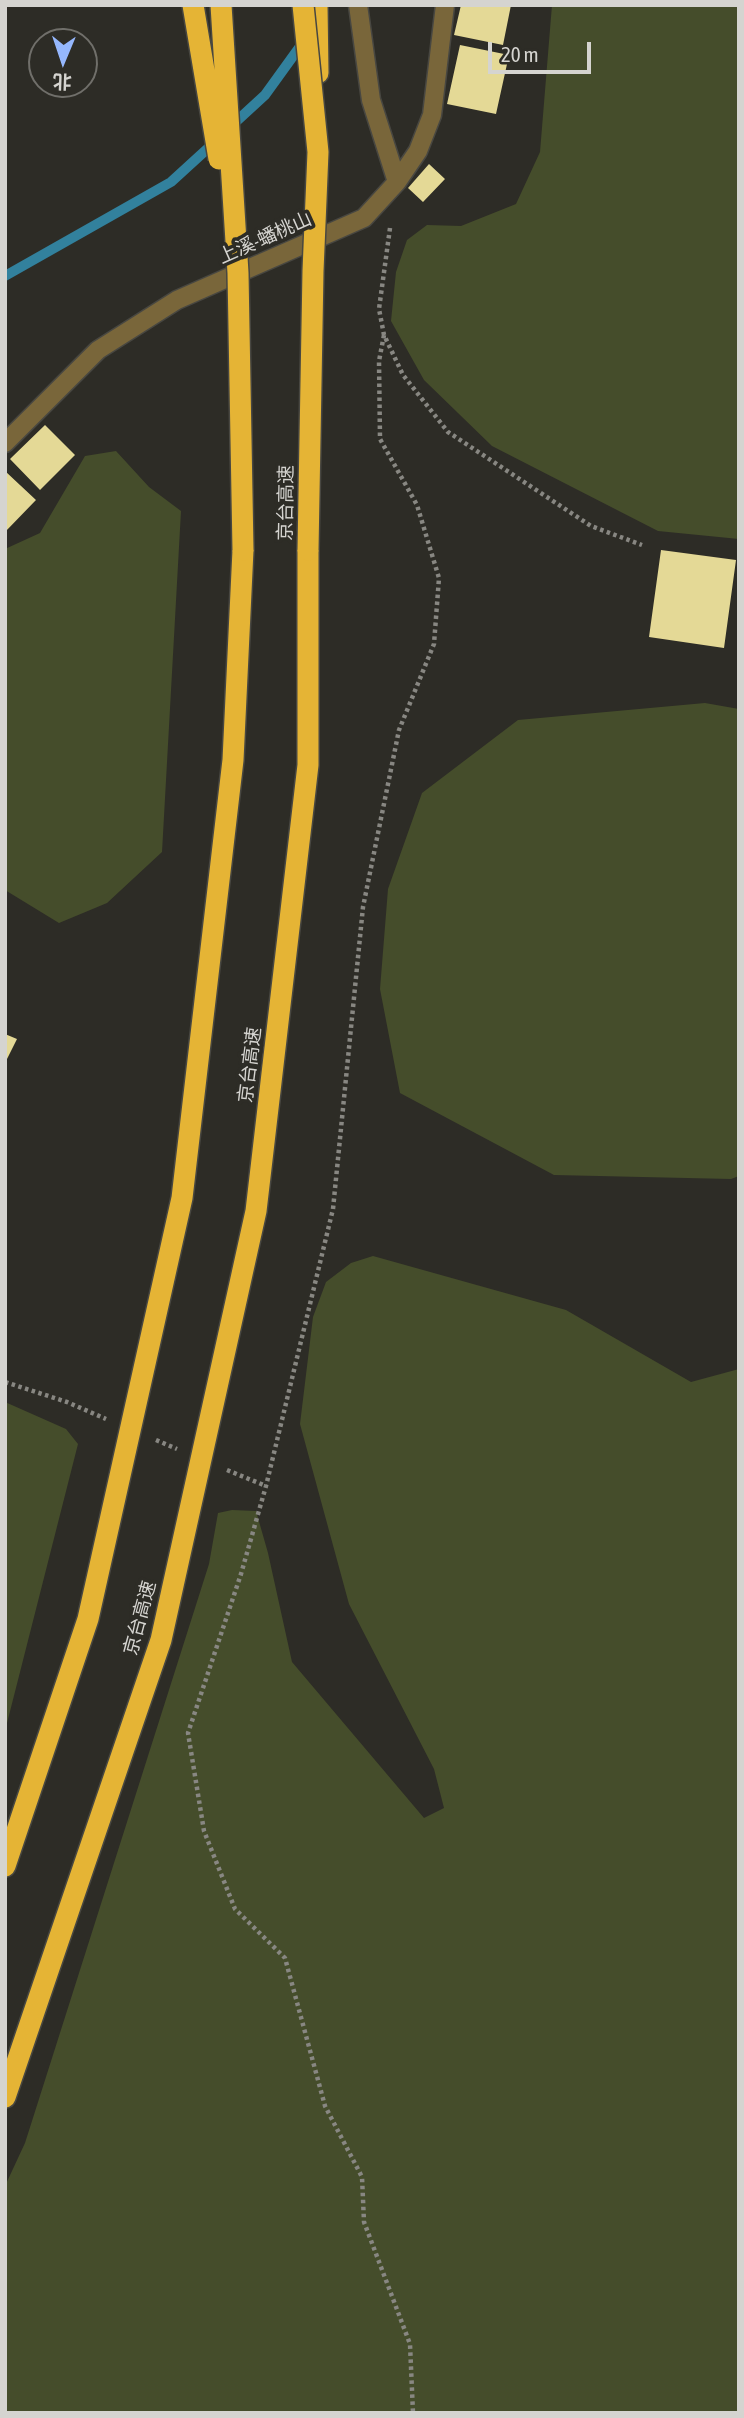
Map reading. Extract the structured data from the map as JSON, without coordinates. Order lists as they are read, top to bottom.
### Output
{
  "streets": {
    "highway": ["京台高速"],
    "street": ["上溪-蟠桃山"]
  },
  "scale_bar": "20 m",
  "north": "bottom"
}
